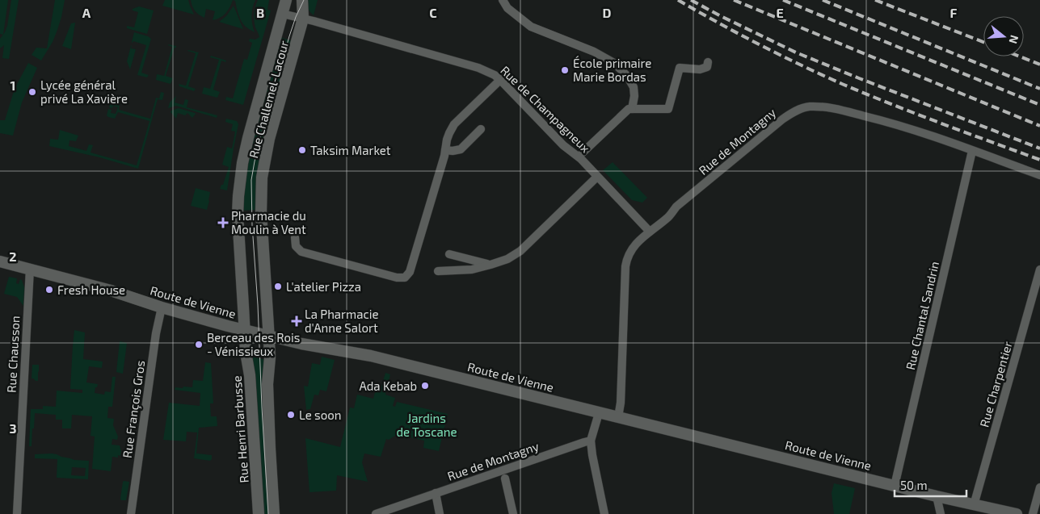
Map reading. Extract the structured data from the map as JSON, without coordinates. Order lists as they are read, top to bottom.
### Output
{
  "streets": {
    "main road": ["Rue Challemel-Lacour", "Route de Vienne", "Rue Henri Barbusse"],
    "street": [
      "Rue de Champagneux",
      "Rue de Montagny",
      "Rue Chantal Sandrin",
      "Rue Chausson",
      "Rue Charpentier",
      "Rue François Gros"
    ]
  },
  "crossings": [
    ["Rue Challemel-Lacour", "Rue de Champagneux"],
    ["Rue Challemel-Lacour", "Route de Vienne"],
    ["Rue Challemel-Lacour", "Rue Henri Barbusse"],
    ["Rue de Champagneux", "Rue de Montagny"],
    ["Rue de Montagny", "Route de Vienne"],
    ["Rue de Montagny", "Rue Chantal Sandrin"],
    ["Route de Vienne", "Rue Chantal Sandrin"],
    ["Route de Vienne", "Rue Chausson"],
    ["Route de Vienne", "Rue Charpentier"],
    ["Route de Vienne", "Rue François Gros"],
    ["Route de Vienne", "Rue Henri Barbusse"]
  ],
  "parks": ["Jardins de Toscane"],
  "places": {
    "other": [
      "École primaire Marie Bordas",
      "Lycée général privé La Xavière",
      "Taksim Market",
      "L'atelier Pizza",
      "Fresh House",
      "Berceau des Rois - Vénissieux",
      "Ada Kebab",
      "Le soon"
    ],
    "health": ["Pharmacie du Moulin à Vent", "La Pharmacie d'Anne Salort"]
  },
  "scale_bar": "50 m",
  "north": "right",
  "grid": {
    "columns": [
      "A",
      "B",
      "C",
      "D",
      "E",
      "F"
    ],
    "rows": ["1", "2", "3"]
  }
}
